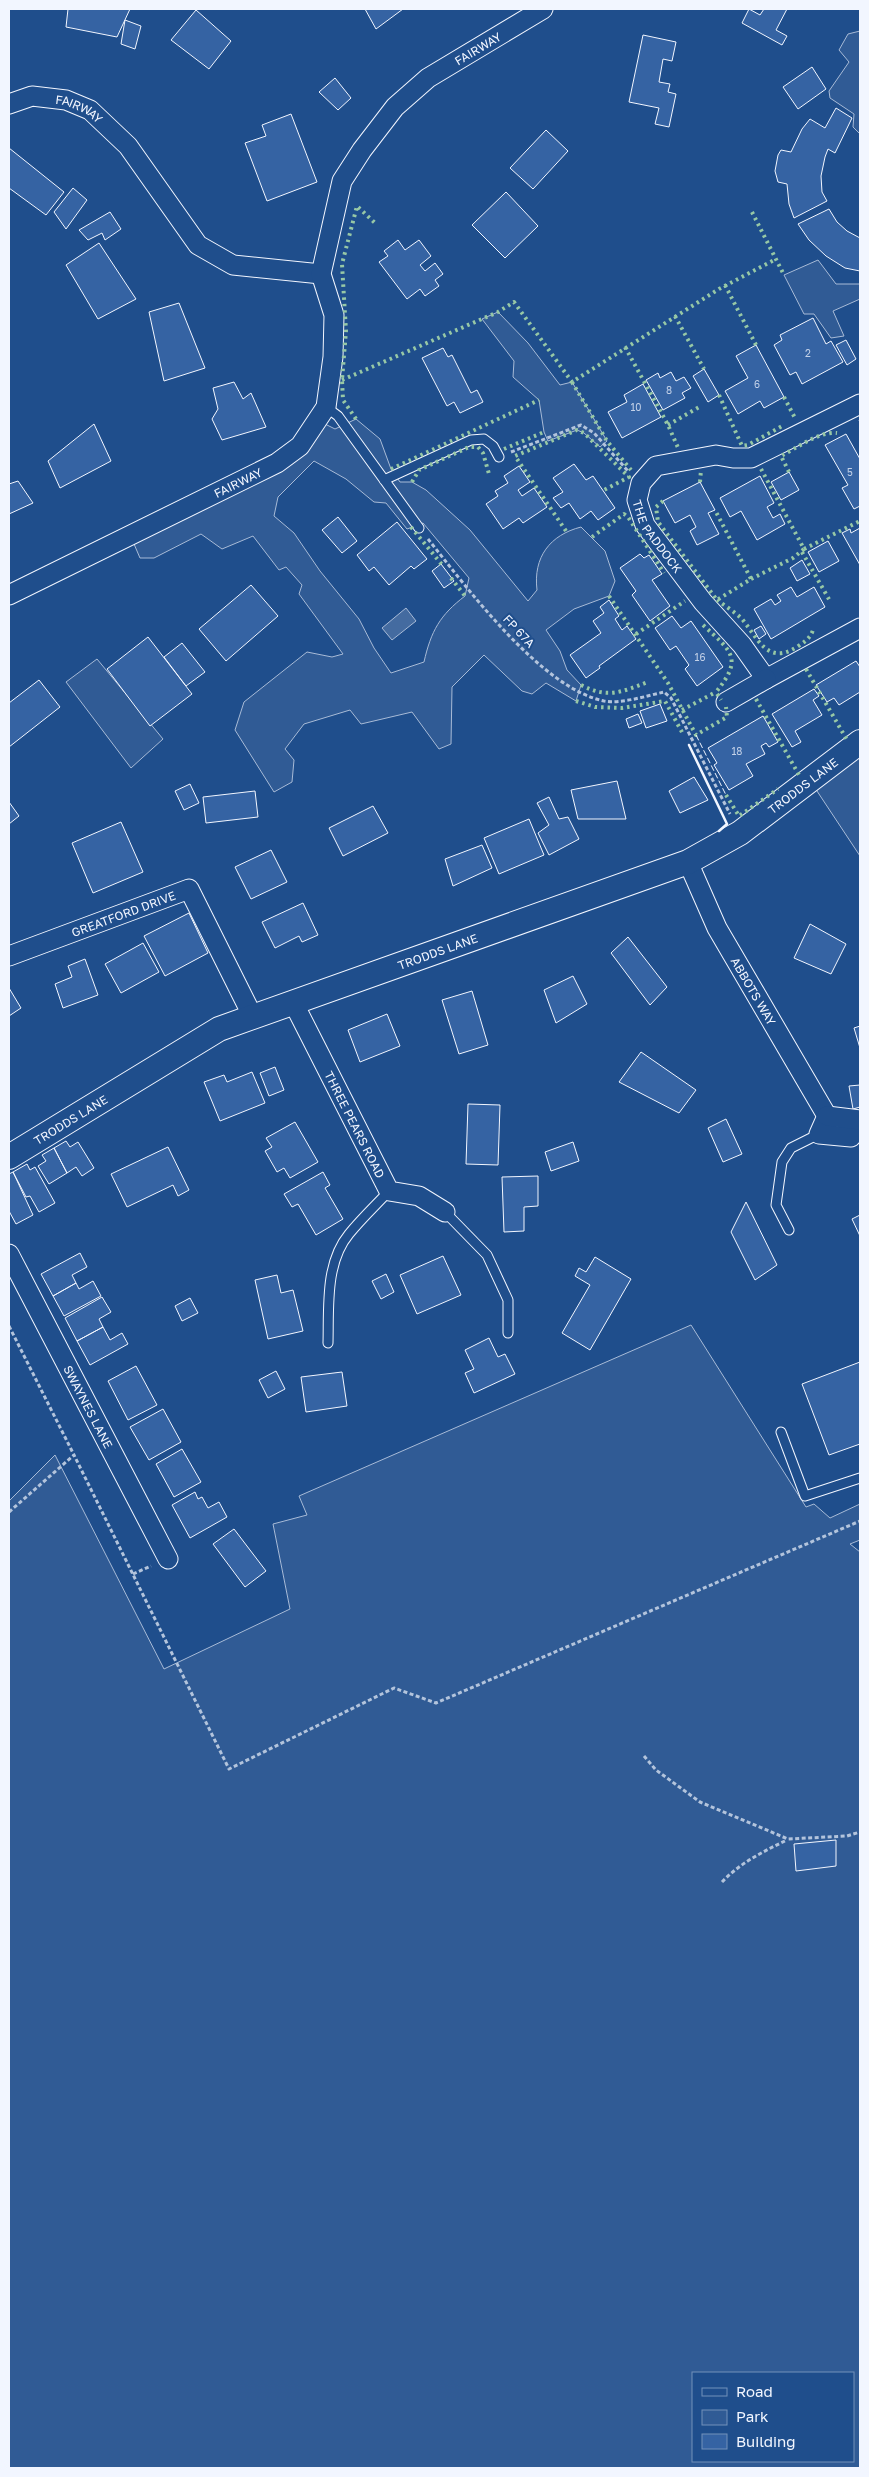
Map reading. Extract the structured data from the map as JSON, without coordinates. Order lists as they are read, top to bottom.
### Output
{
  "streets": {
    "street": [
      "FAIRWAY",
      "THE PADDOCK",
      "TRODDS LANE",
      "GREATFORD DRIVE",
      "ABBOTS WAY",
      "THREE PEARS ROAD",
      "SWAYNES LANE"
    ],
    "path": ["FP 67A"]
  },
  "crossings": [
    ["FP 67A", "TRODDS LANE"],
    ["TRODDS LANE", "GREATFORD DRIVE"],
    ["TRODDS LANE", "ABBOTS WAY"],
    ["TRODDS LANE", "THREE PEARS ROAD"]
  ],
  "house_numbers": [
    "2",
    "6",
    "8",
    "10",
    "5",
    "16",
    "18"
  ],
  "legend": ["Road", "Park", "Building"]
}
